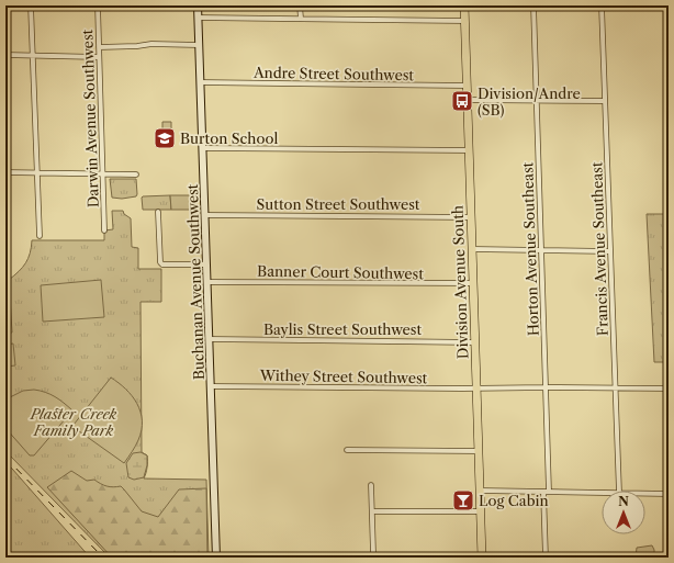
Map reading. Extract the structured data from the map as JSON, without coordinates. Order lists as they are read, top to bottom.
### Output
{
  "streets": {
    "main road": ["Division Avenue South"],
    "street": [
      "Andre Street Southwest",
      "Darwin Avenue Southwest",
      "Sutton Street Southwest",
      "Horton Avenue Southeast",
      "Francis Avenue Southeast",
      "Banner Court Southwest",
      "Buchanan Avenue Southwest",
      "Baylis Street Southwest",
      "Withey Street Southwest"
    ]
  },
  "crossings": [
    ["Andre Street Southwest", "Buchanan Avenue Southwest"],
    ["Andre Street Southwest", "Division Avenue South"],
    ["Sutton Street Southwest", "Buchanan Avenue Southwest"],
    ["Sutton Street Southwest", "Division Avenue South"],
    ["Horton Avenue Southeast", "Withey Street Southwest"],
    ["Francis Avenue Southeast", "Withey Street Southwest"],
    ["Banner Court Southwest", "Buchanan Avenue Southwest"],
    ["Banner Court Southwest", "Division Avenue South"],
    ["Buchanan Avenue Southwest", "Baylis Street Southwest"],
    ["Buchanan Avenue Southwest", "Withey Street Southwest"],
    ["Division Avenue South", "Baylis Street Southwest"],
    ["Division Avenue South", "Withey Street Southwest"]
  ],
  "parks": ["Plaster Creek Family Park"],
  "places": {
    "bus stop": ["Division/Andre (SB)"],
    "school or university": ["Burton School"],
    "bar": ["Log Cabin"]
  },
  "north": "top"
}
